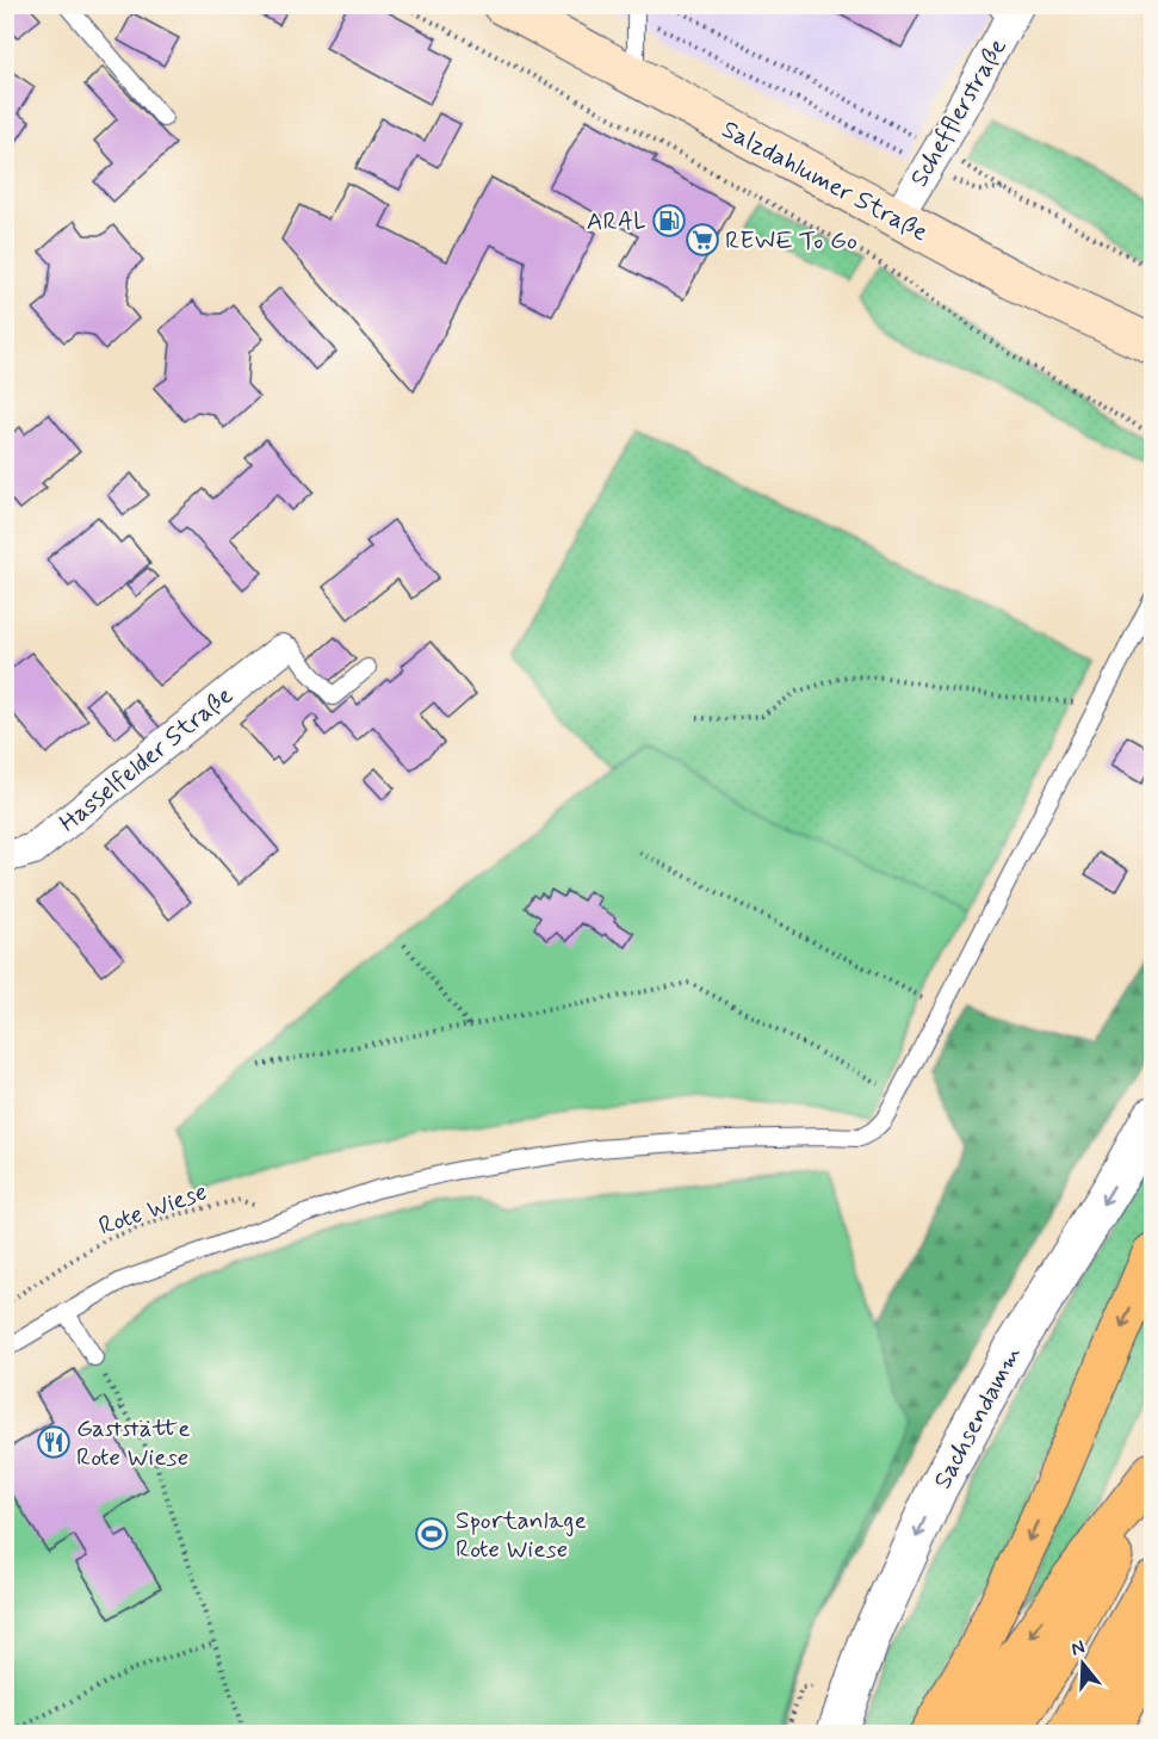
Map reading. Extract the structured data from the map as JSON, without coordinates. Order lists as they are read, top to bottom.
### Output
{
  "streets": {
    "main road": ["Salzdahlumer Straße"],
    "street": ["Schefflerstraße", "Hasselfelder Straße", "Sachsendamm"],
    "path": ["Rote Wiese"]
  },
  "crossings": [
    ["Schefflerstraße", "Salzdahlumer Straße"]
  ],
  "one_way": ["Sachsendamm"],
  "places": {
    "fuel station": ["ARAL"],
    "supermarket": ["REWE To Go"],
    "restaurant": ["Gaststätte Rote Wiese"],
    "sports": ["Sportanlage Rote Wiese"]
  },
  "north": "top"
}
